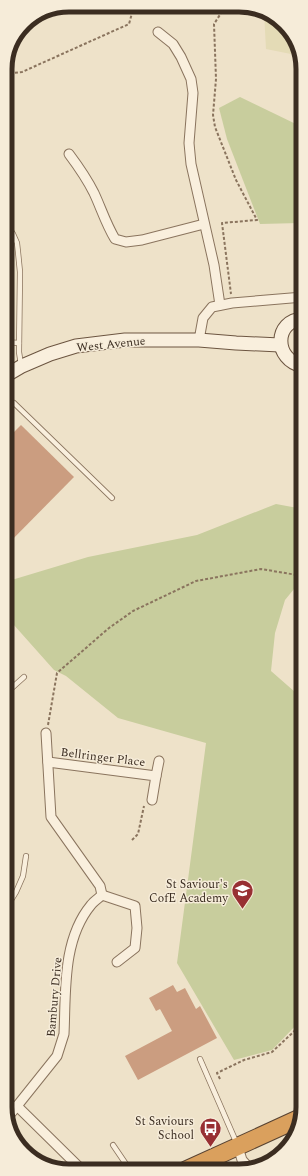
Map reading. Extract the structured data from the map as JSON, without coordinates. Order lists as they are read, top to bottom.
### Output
{
  "streets": {
    "street": ["West Avenue", "Bellringer Place", "Bambury Drive"]
  },
  "places": {
    "school or university": ["St Saviour's CofE Academy"],
    "bus stop": ["St Saviours School"]
  }
}
